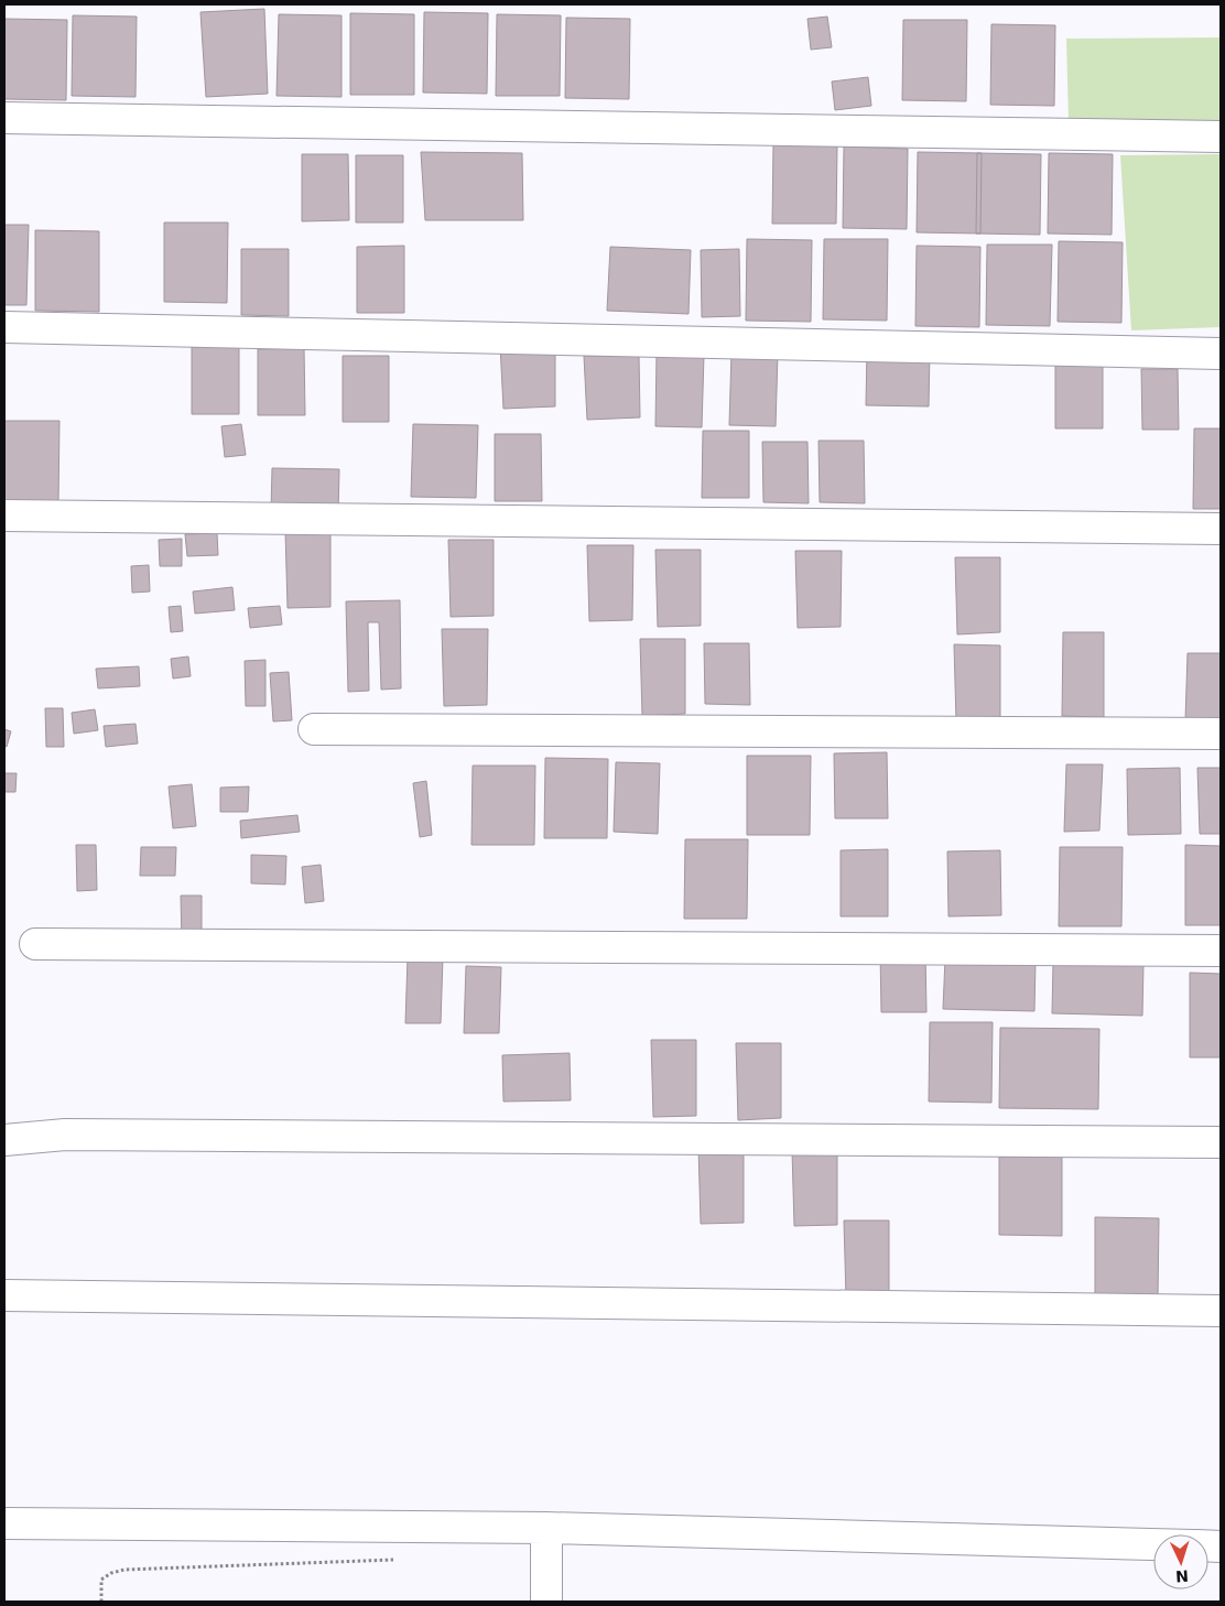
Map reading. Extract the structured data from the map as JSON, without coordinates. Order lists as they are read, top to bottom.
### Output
{
  "north": "bottom"
}
